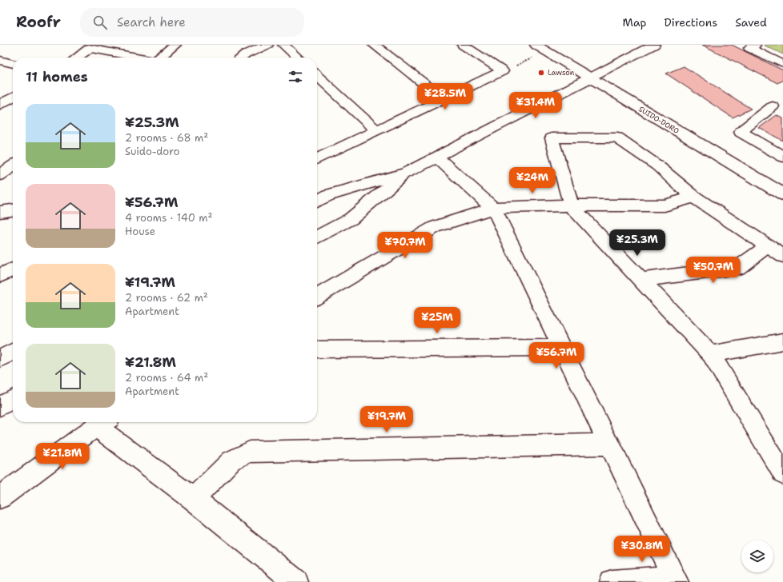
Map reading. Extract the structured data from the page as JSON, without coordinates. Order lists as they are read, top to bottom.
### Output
{
  "streets": {
    "street": ["SUIDO-DORO"]
  },
  "places": ["Lawson"],
  "page": {
    "header": "Roofr",
    "search": "Search here",
    "nav": ["Map", "Directions", "Saved"],
    "heading": "11 homes",
    "price": [
      "¥28.5M",
      "¥31.4M",
      "¥24M",
      "¥25.3M",
      "¥70.7M",
      "¥50.7M",
      "¥25M",
      "¥56.7M",
      "¥19.7M",
      "¥21.8M",
      "¥30.8M"
    ],
    "list": [
      {
        "name": "¥25.3M",
        "note": "2 rooms · 68 m² · Suido-doro"
      },
      {
        "name": "¥56.7M",
        "note": "4 rooms · 140 m² · House"
      },
      {
        "name": "¥19.7M",
        "note": "2 rooms · 62 m² · Apartment"
      },
      {
        "name": "¥21.8M",
        "note": "2 rooms · 64 m² · Apartment"
      }
    ]
  }
}
